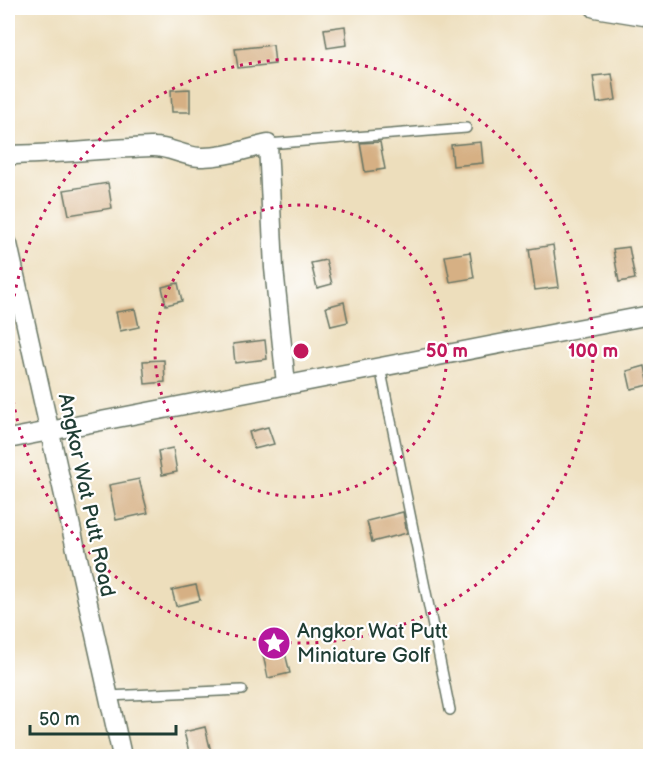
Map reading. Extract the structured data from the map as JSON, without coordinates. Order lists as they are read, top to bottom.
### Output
{
  "streets": {
    "street": ["Angkor Wat Putt Road"]
  },
  "places": {
    "place": ["Angkor Wat Putt Miniature Golf"]
  },
  "scale_bar": "50 m",
  "rings": ["50 m", "100 m"]
}
